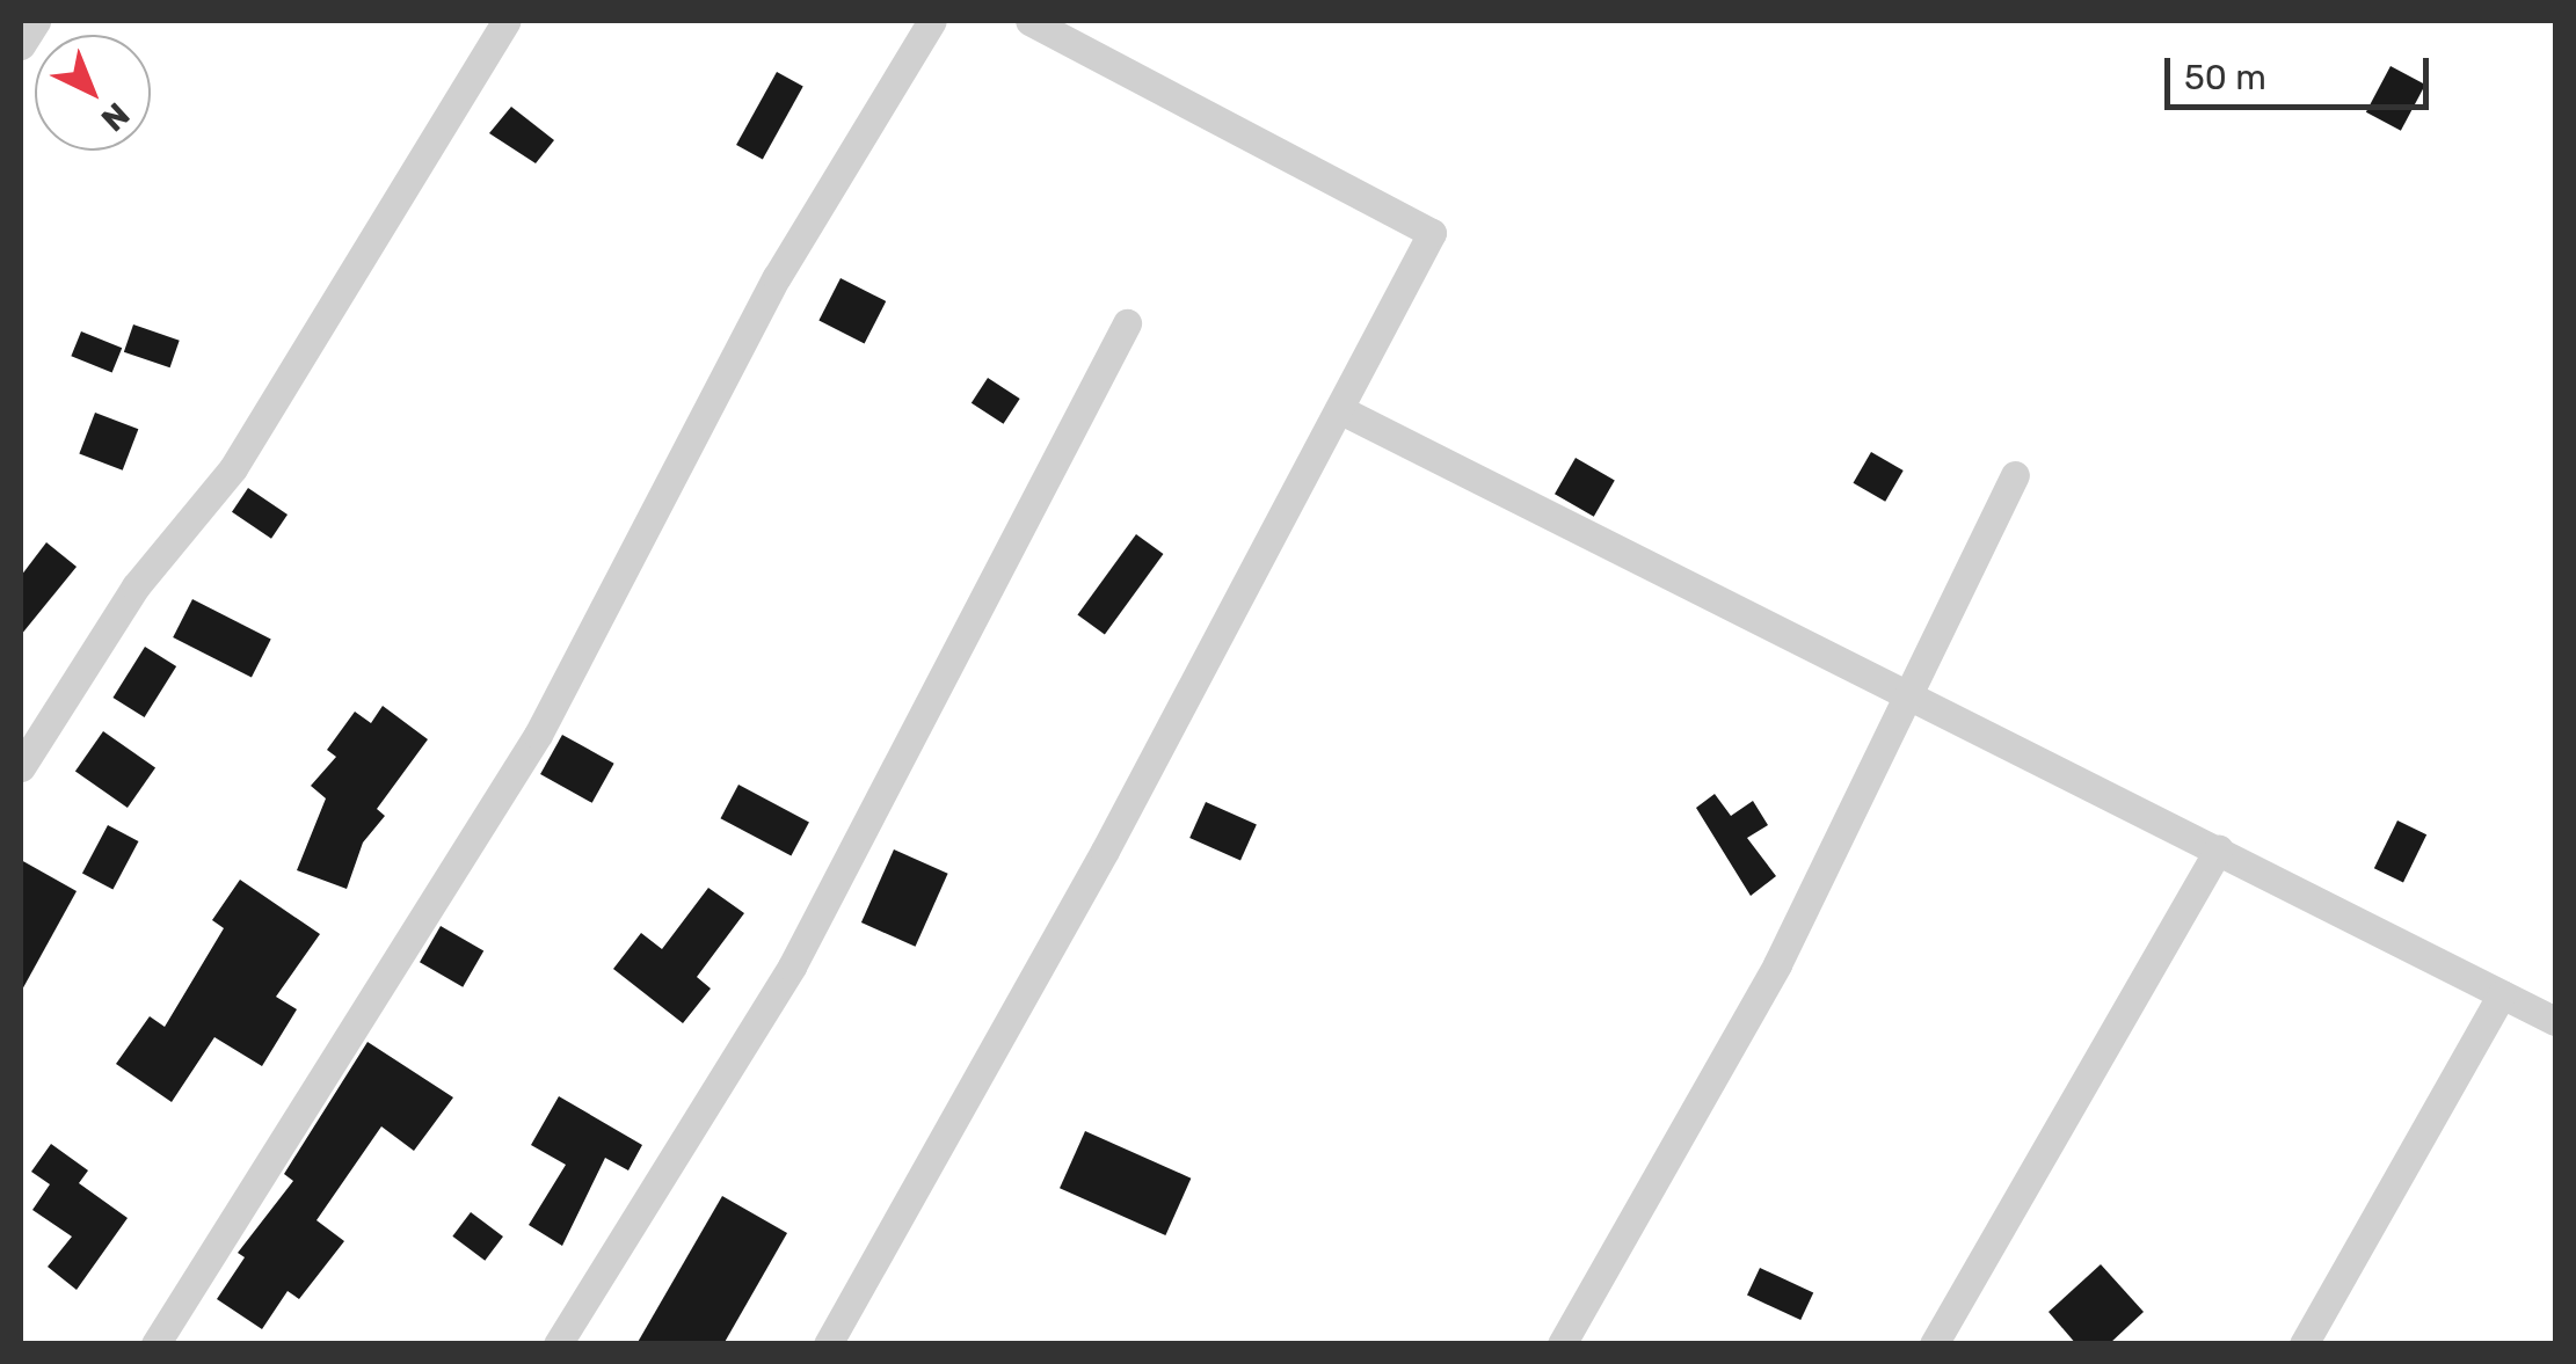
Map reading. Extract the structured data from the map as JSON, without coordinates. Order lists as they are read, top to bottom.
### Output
{
  "scale_bar": "50 m",
  "north": "bottom right"
}
